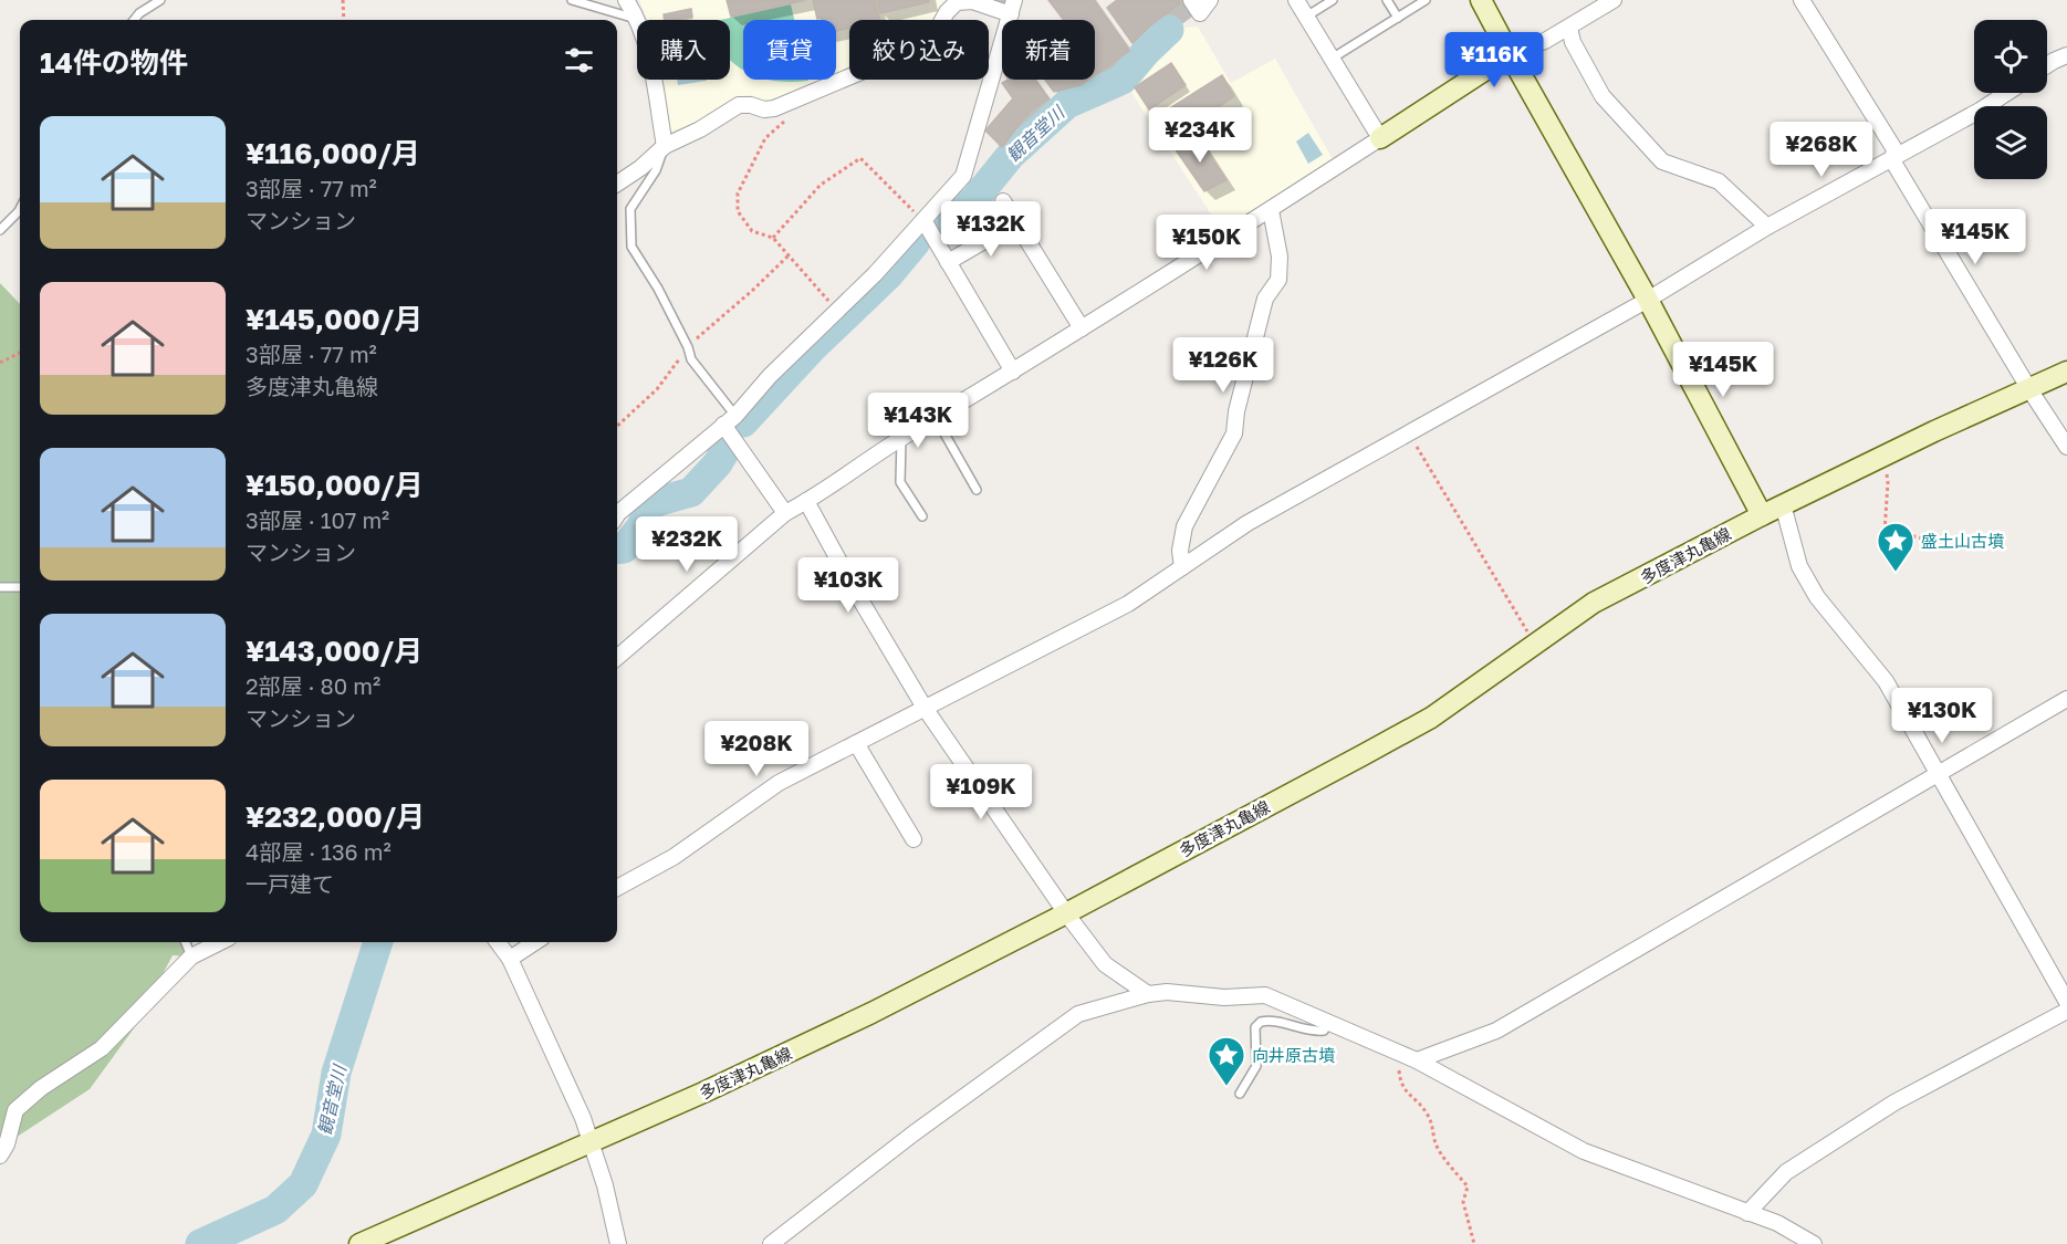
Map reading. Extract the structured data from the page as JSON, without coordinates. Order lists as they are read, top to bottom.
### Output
{
  "streets": {
    "main road": ["多度津丸亀線"]
  },
  "water": ["観音堂川"],
  "places": {
    "place": ["盛土山古墳", "向井原古墳"]
  },
  "page": {
    "chip": [
      "購入",
      "賃貸",
      "絞り込み",
      "新着"
    ],
    "heading": "14件の物件",
    "price": [
      "¥116K",
      "¥234K",
      "¥268K",
      "¥132K",
      "¥145K",
      "¥150K",
      "¥126K",
      "¥145K",
      "¥143K",
      "¥232K",
      "¥103K",
      "¥130K",
      "¥208K",
      "¥109K"
    ],
    "list": [
      {
        "name": "¥116,000/月",
        "note": "3部屋 · 77 m² · マンション"
      },
      {
        "name": "¥145,000/月",
        "note": "3部屋 · 77 m² · 多度津丸亀線"
      },
      {
        "name": "¥150,000/月",
        "note": "3部屋 · 107 m² · マンション"
      },
      {
        "name": "¥143,000/月",
        "note": "2部屋 · 80 m² · マンション"
      },
      {
        "name": "¥232,000/月",
        "note": "4部屋 · 136 m² · 一戸建て"
      }
    ]
  }
}
